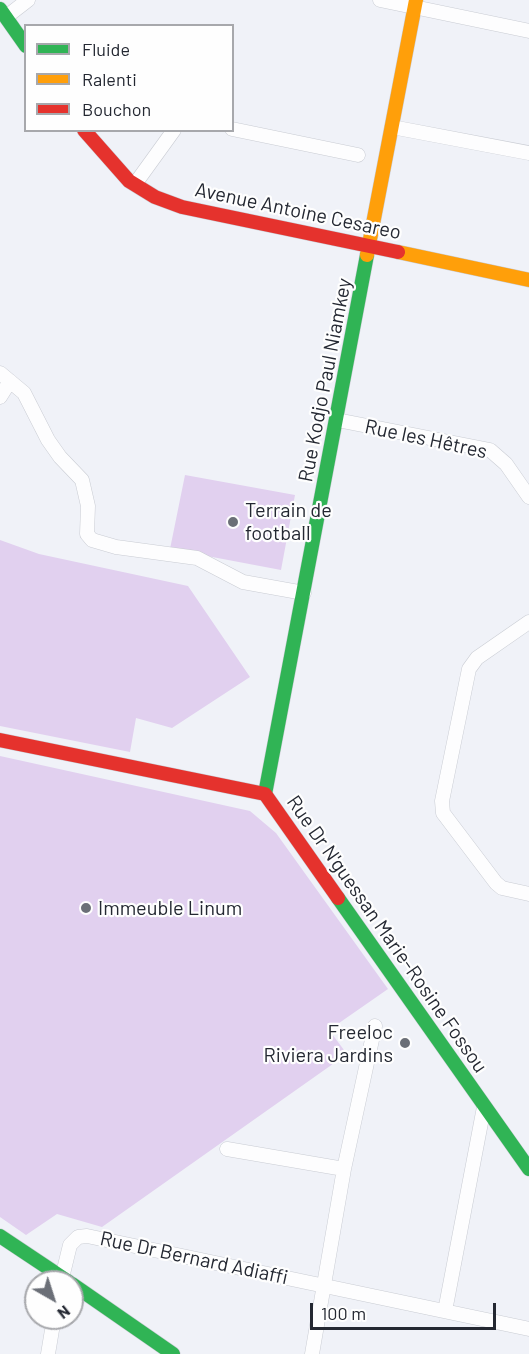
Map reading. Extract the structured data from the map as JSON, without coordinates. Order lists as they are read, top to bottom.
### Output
{
  "streets": {
    "street": [
      "Avenue Antoine Cesareo",
      "Rue Kodjo Paul Niamkey",
      "Rue les Hêtres",
      "Rue Dr N'guessan Marie-Rosine Fossou",
      "Rue Dr Bernard Adiaffi"
    ]
  },
  "crossings": [
    ["Avenue Antoine Cesareo", "Rue Kodjo Paul Niamkey"],
    ["Rue Kodjo Paul Niamkey", "Rue les Hêtres"],
    ["Rue Kodjo Paul Niamkey", "Rue Dr N'guessan Marie-Rosine Fossou"]
  ],
  "places": ["Terrain de football", "Immeuble Linum", "Freeloc Riviera Jardins"],
  "legend": ["Fluide", "Ralenti", "Bouchon"],
  "scale_bar": "100 m",
  "north": "bottom right"
}
